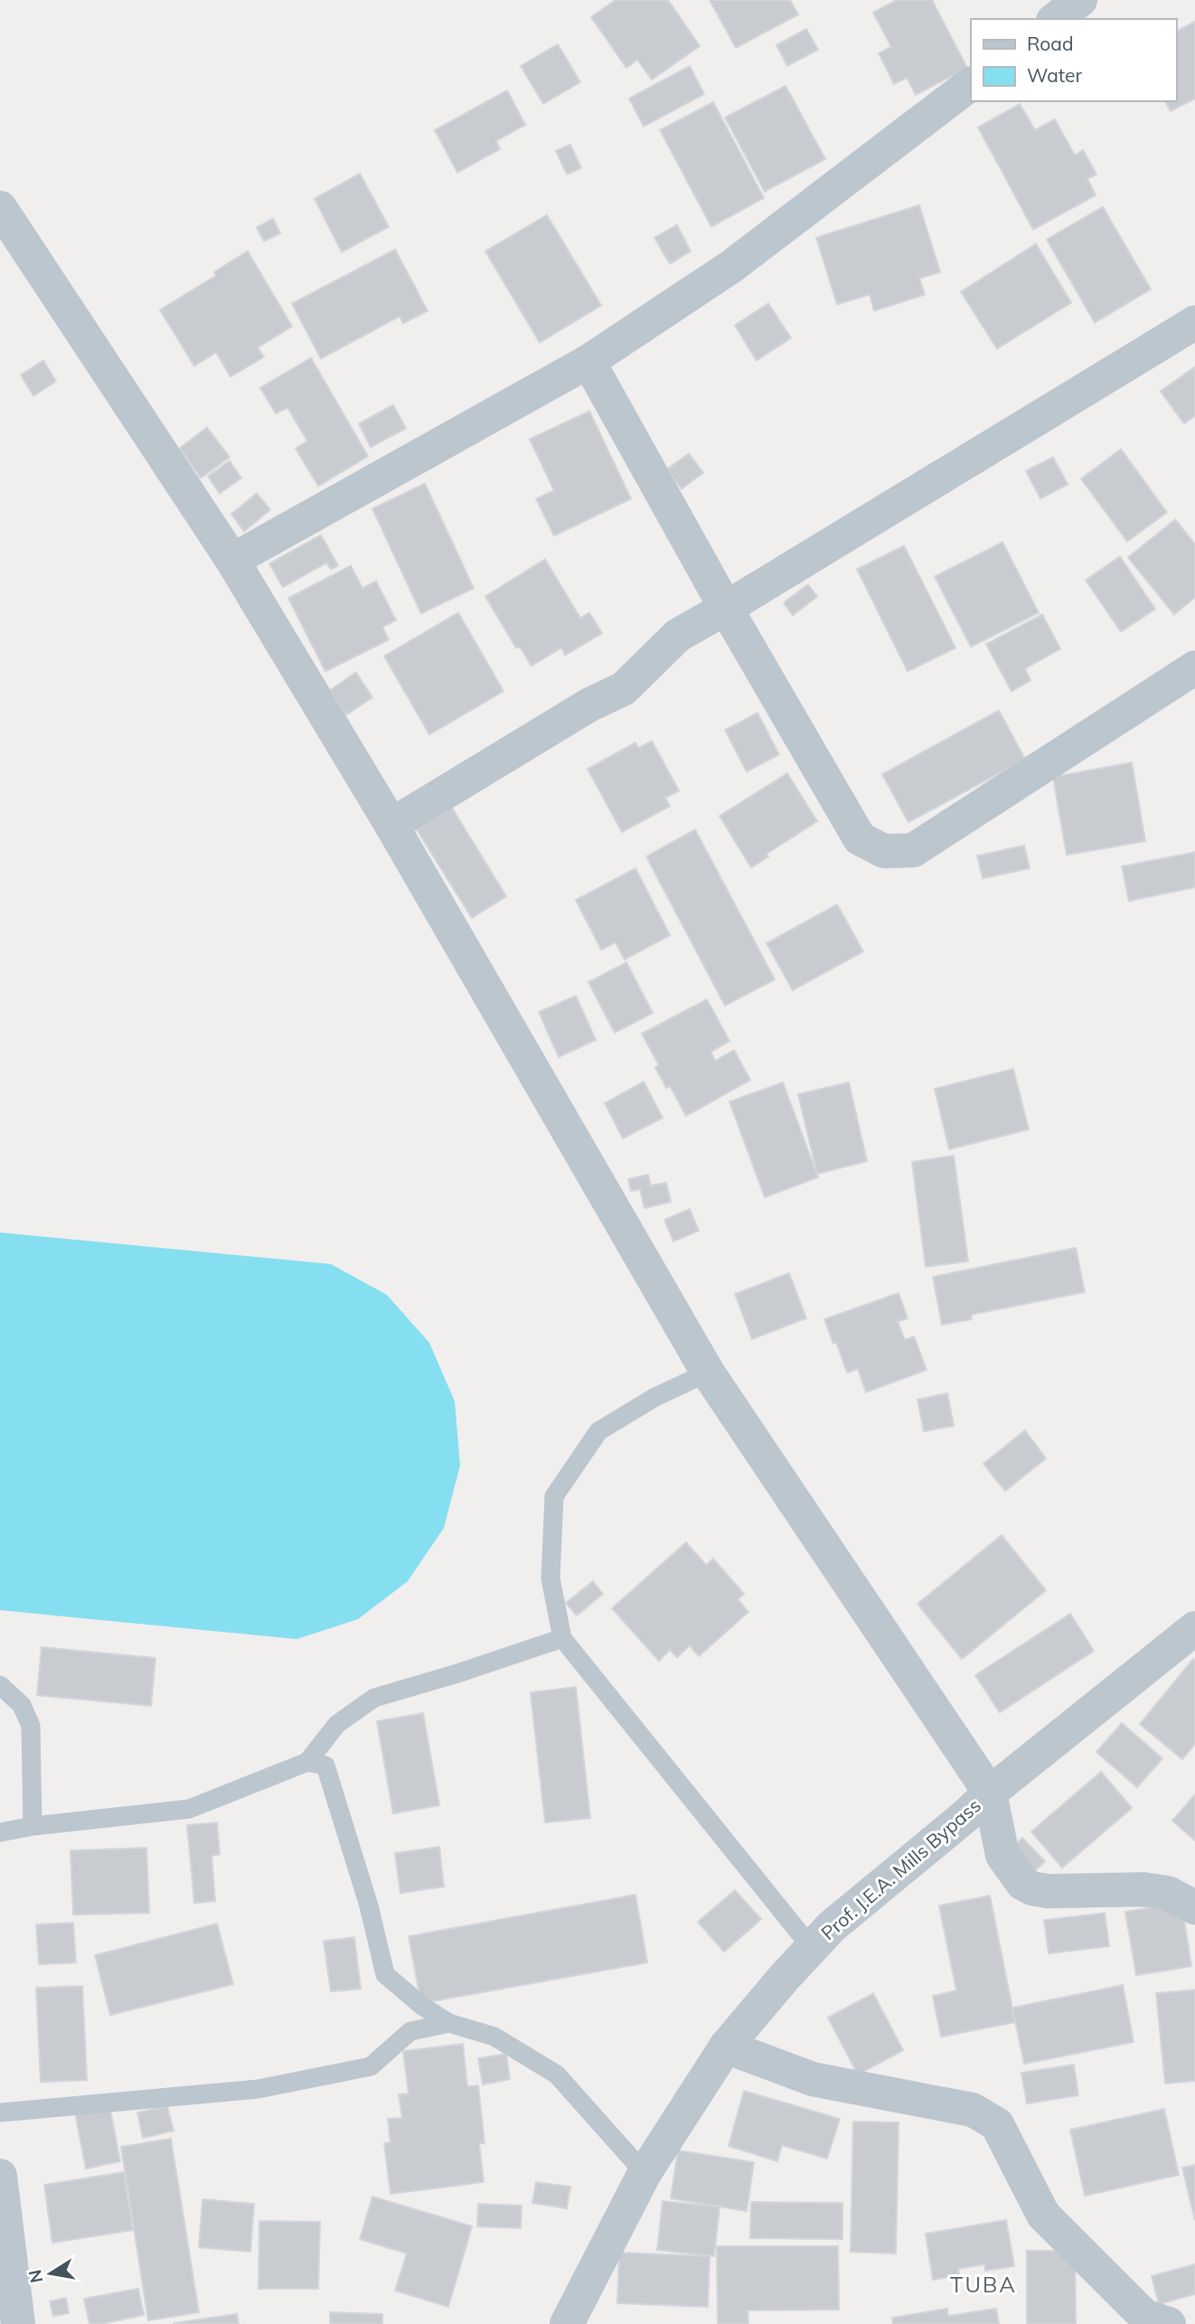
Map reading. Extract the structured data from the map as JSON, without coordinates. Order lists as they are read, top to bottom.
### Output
{
  "streets": {
    "street": ["Prof. J.E.A. Mills Bypass"]
  },
  "districts": ["TUBA"],
  "legend": ["Road", "Water"],
  "north": "left"
}
